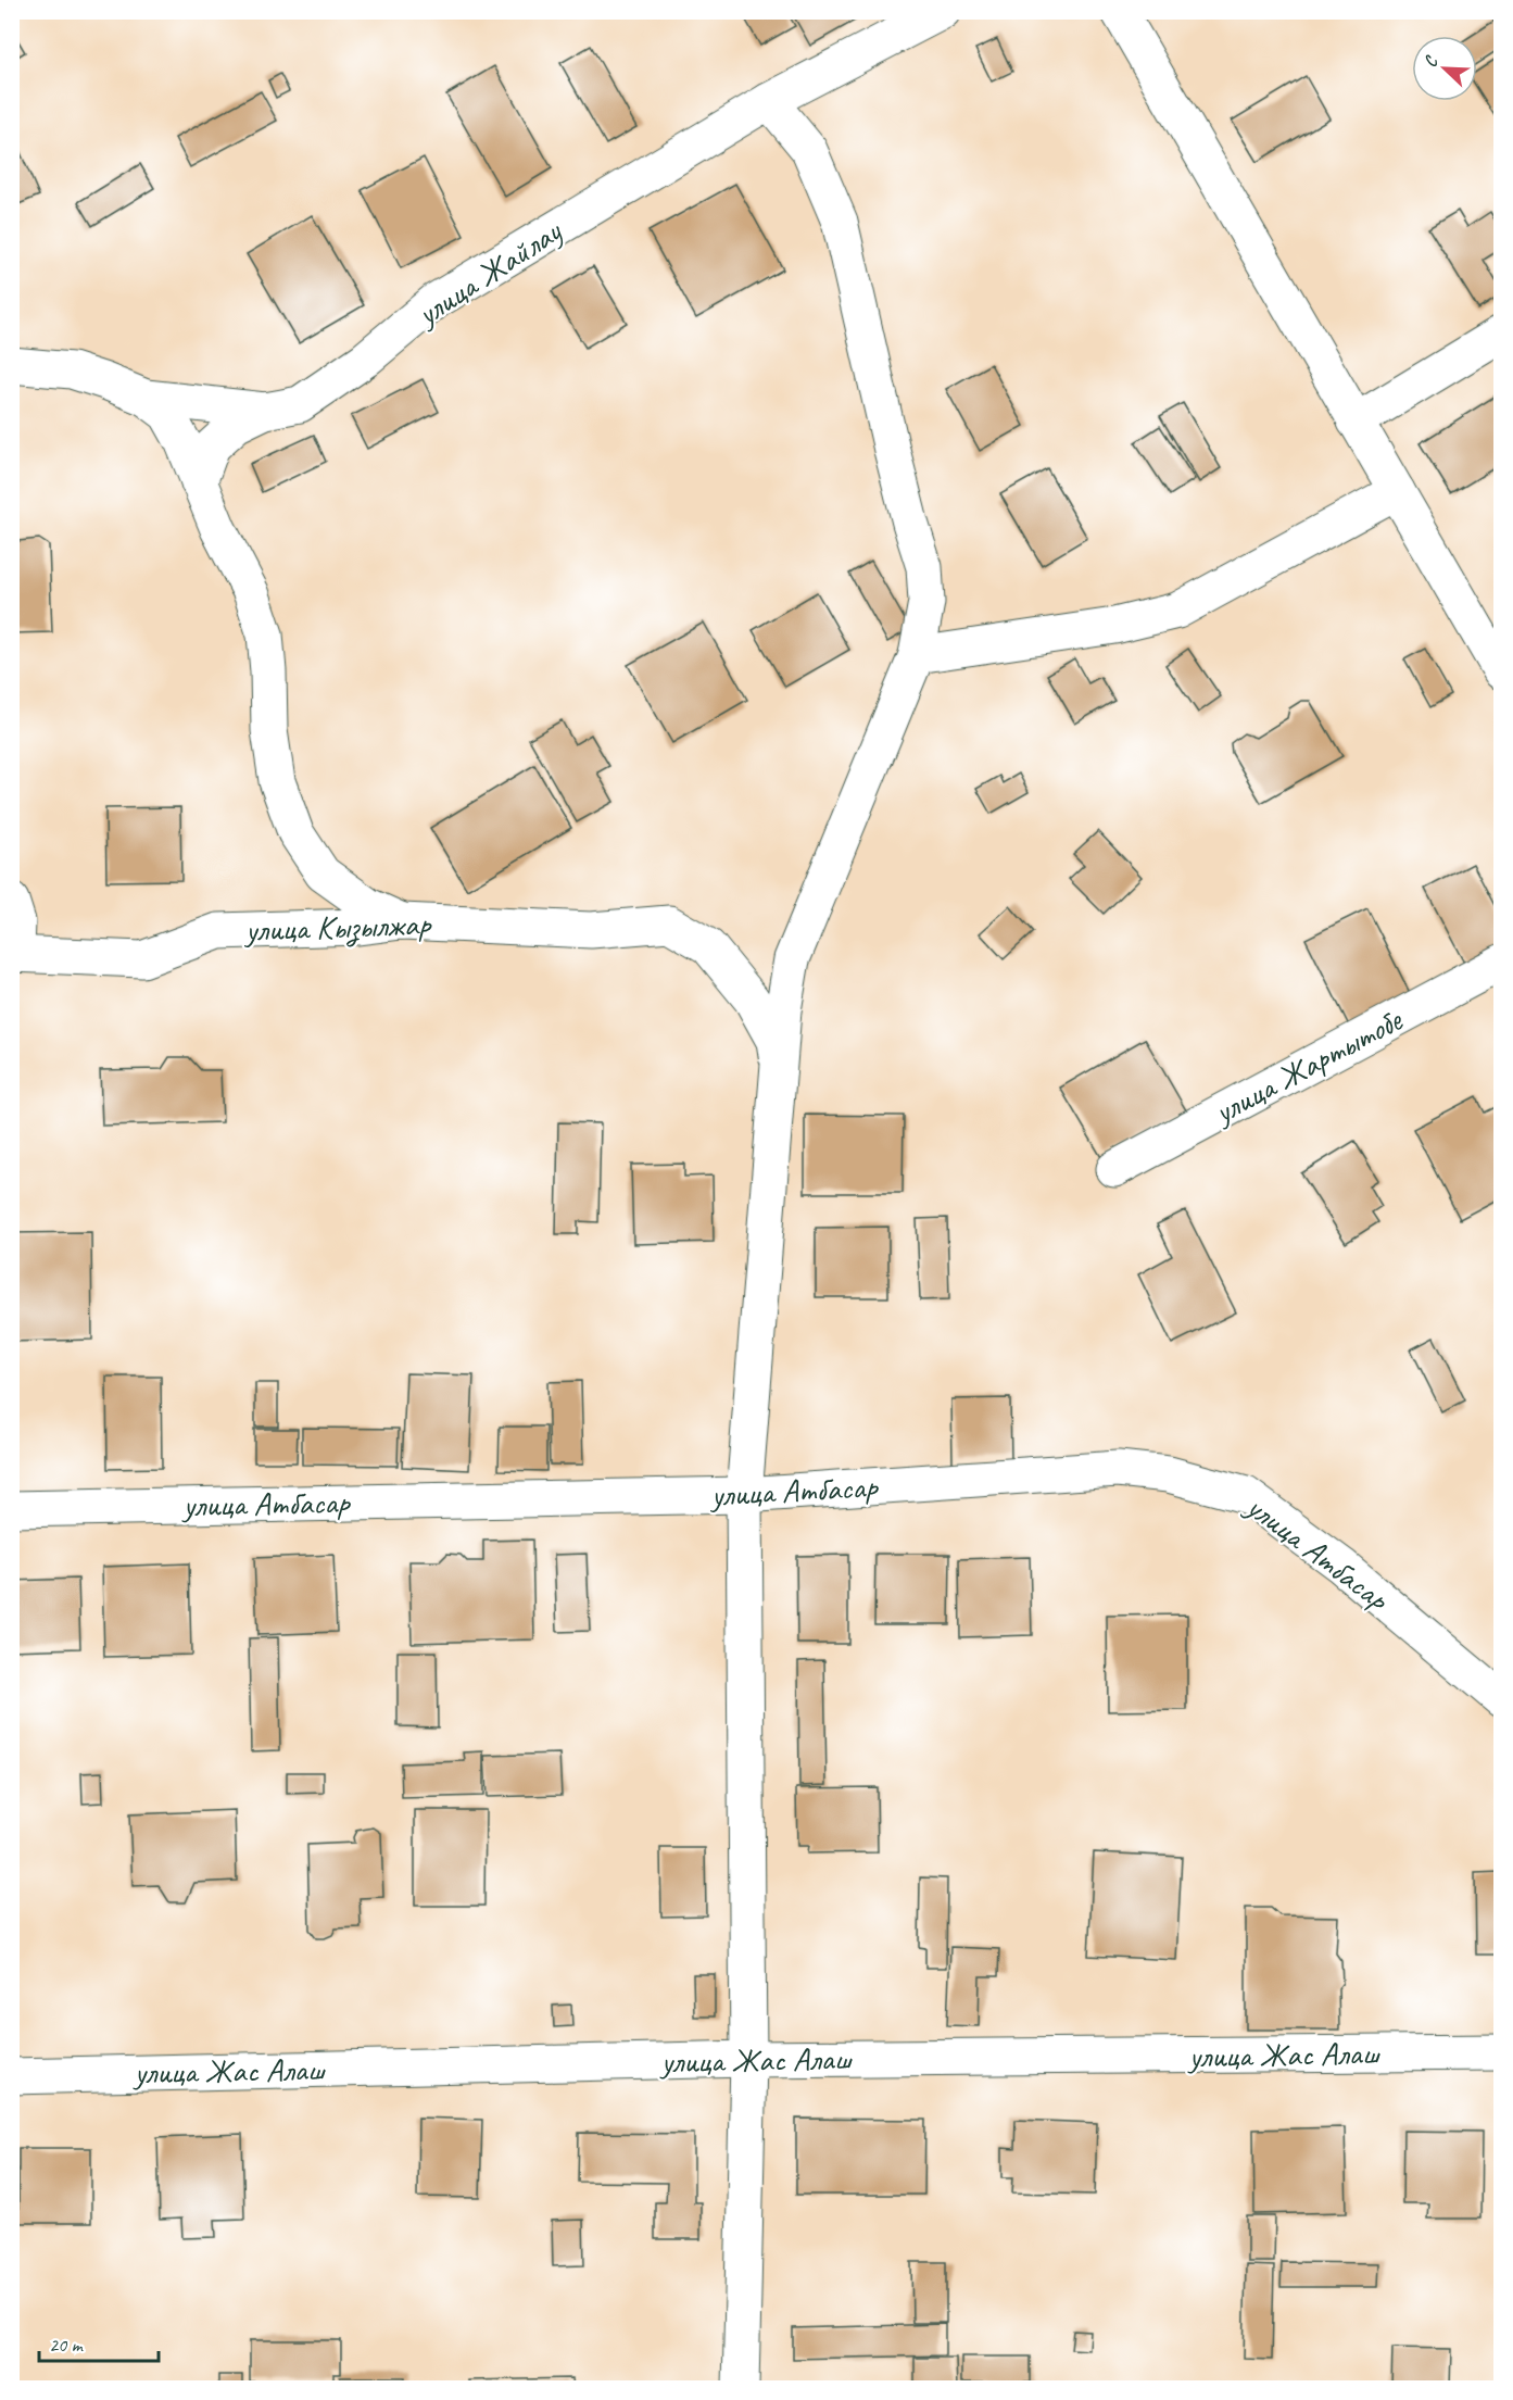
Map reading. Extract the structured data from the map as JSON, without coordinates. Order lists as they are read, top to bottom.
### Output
{
  "streets": {
    "street": [
      "улица Жайлау",
      "улица Кызылжар",
      "улица Жартытобе",
      "улица Атбасар",
      "улица Жас Алаш"
    ]
  },
  "scale_bar": "20 m",
  "north": "top left"
}
